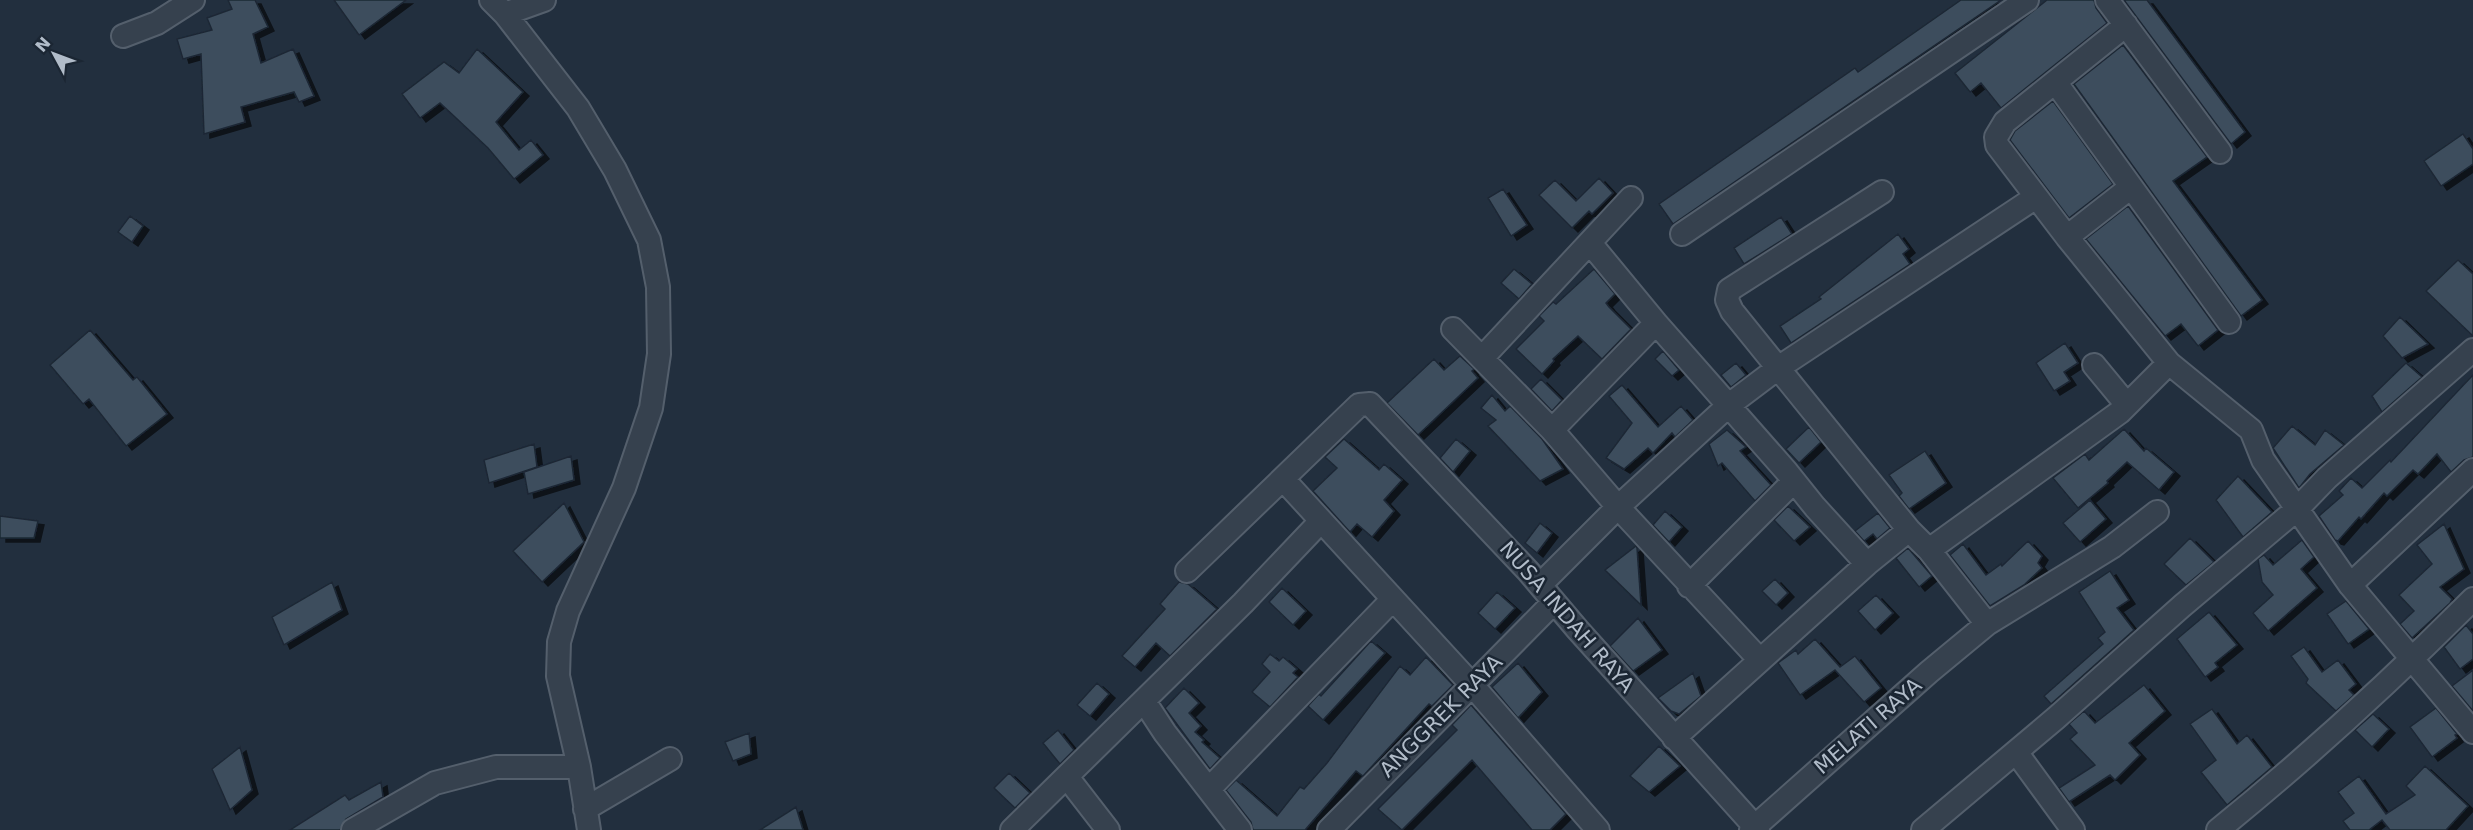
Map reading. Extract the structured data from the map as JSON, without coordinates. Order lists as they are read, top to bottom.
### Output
{
  "streets": {
    "street": ["NUSA INDAH RAYA", "ANGGREK RAYA", "MELATI RAYA"]
  },
  "crossings": [
    ["NUSA INDAH RAYA", "ANGGREK RAYA"],
    ["NUSA INDAH RAYA", "MELATI RAYA"]
  ],
  "north": "top left"
}
